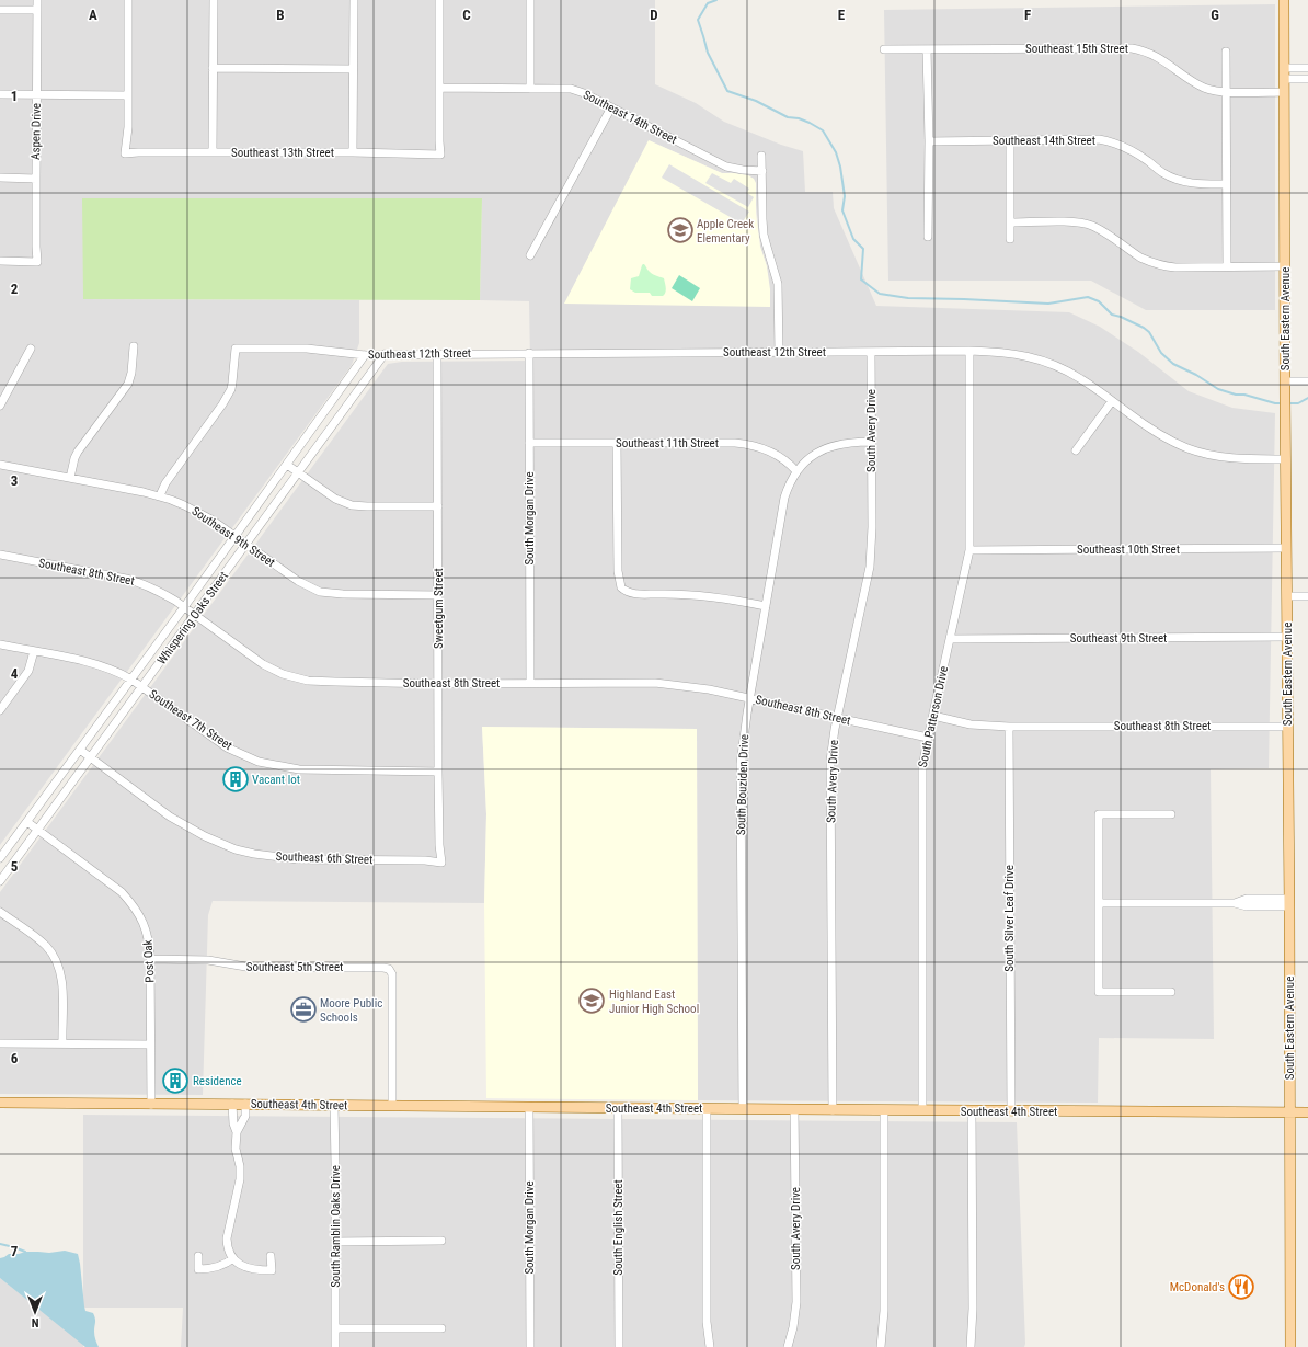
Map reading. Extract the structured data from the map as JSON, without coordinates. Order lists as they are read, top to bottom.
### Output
{
  "streets": {
    "main road": ["South Eastern Avenue", "Southeast 4th Street"],
    "street": [
      "Southeast 15th Street",
      "Southeast 14th Street",
      "Aspen Drive",
      "Southeast 13th Street",
      "Southeast 12th Street",
      "South Avery Drive",
      "Southeast 11th Street",
      "South Morgan Drive",
      "Southeast 9th Street",
      "Southeast 10th Street",
      "Southeast 8th Street",
      "Sweetgum Street",
      "Whispering Oaks Street",
      "South Patterson Drive",
      "Southeast 7th Street",
      "South Bouziden Drive",
      "Southeast 6th Street",
      "South Silver Leaf Drive",
      "Post Oak",
      "Southeast 5th Street",
      "South Ramblin Oaks Drive",
      "South English Street"
    ]
  },
  "crossings": [
    ["Southeast 15th Street", "South Eastern Avenue"],
    ["Southeast 14th Street", "Southeast 13th Street"],
    ["South Eastern Avenue", "Southeast 12th Street"],
    ["South Eastern Avenue", "Southeast 9th Street"],
    ["South Eastern Avenue", "Southeast 10th Street"],
    ["South Eastern Avenue", "Southeast 8th Street"],
    ["South Eastern Avenue", "Southeast 4th Street"],
    ["Southeast 12th Street", "South Avery Drive"],
    ["Southeast 12th Street", "South Morgan Drive"],
    ["Southeast 12th Street", "Southeast 9th Street"],
    ["Southeast 12th Street", "Sweetgum Street"],
    ["Southeast 12th Street", "Whispering Oaks Street"],
    ["Southeast 12th Street", "South Patterson Drive"],
    ["South Avery Drive", "Southeast 8th Street"],
    ["South Avery Drive", "South Bouziden Drive"],
    ["South Avery Drive", "Southeast 4th Street"],
    ["Southeast 11th Street", "South Morgan Drive"],
    ["Southeast 11th Street", "South Bouziden Drive"],
    ["South Morgan Drive", "Southeast 8th Street"],
    ["South Morgan Drive", "Southeast 4th Street"],
    ["Southeast 9th Street", "Sweetgum Street"],
    ["Southeast 9th Street", "Whispering Oaks Street"],
    ["Southeast 9th Street", "South Patterson Drive"],
    ["Southeast 10th Street", "South Patterson Drive"],
    ["Southeast 8th Street", "Sweetgum Street"],
    ["Southeast 8th Street", "Whispering Oaks Street"],
    ["Southeast 8th Street", "South Patterson Drive"],
    ["Southeast 8th Street", "South Bouziden Drive"],
    ["Southeast 8th Street", "South Silver Leaf Drive"],
    ["Sweetgum Street", "Southeast 7th Street"],
    ["Sweetgum Street", "Southeast 6th Street"],
    ["Whispering Oaks Street", "Southeast 7th Street"],
    ["Whispering Oaks Street", "Southeast 6th Street"],
    ["Whispering Oaks Street", "Post Oak"],
    ["South Patterson Drive", "Southeast 4th Street"],
    ["South Bouziden Drive", "Southeast 4th Street"],
    ["South Silver Leaf Drive", "Southeast 4th Street"],
    ["Post Oak", "Southeast 5th Street"],
    ["Post Oak", "Southeast 4th Street"],
    ["Southeast 5th Street", "Southeast 4th Street"],
    ["Southeast 4th Street", "South Ramblin Oaks Drive"],
    ["Southeast 4th Street", "South English Street"]
  ],
  "places": {
    "school or university": ["Apple Creek Elementary", "Highland East Junior High School"],
    "building": ["Vacant lot", "Residence"],
    "office": ["Moore Public Schools"],
    "restaurant": ["McDonald's"]
  },
  "north": "bottom",
  "grid": {
    "columns": [
      "A",
      "B",
      "C",
      "D",
      "E",
      "F",
      "G"
    ],
    "rows": [
      "1",
      "2",
      "3",
      "4",
      "5",
      "6",
      "7"
    ]
  }
}
